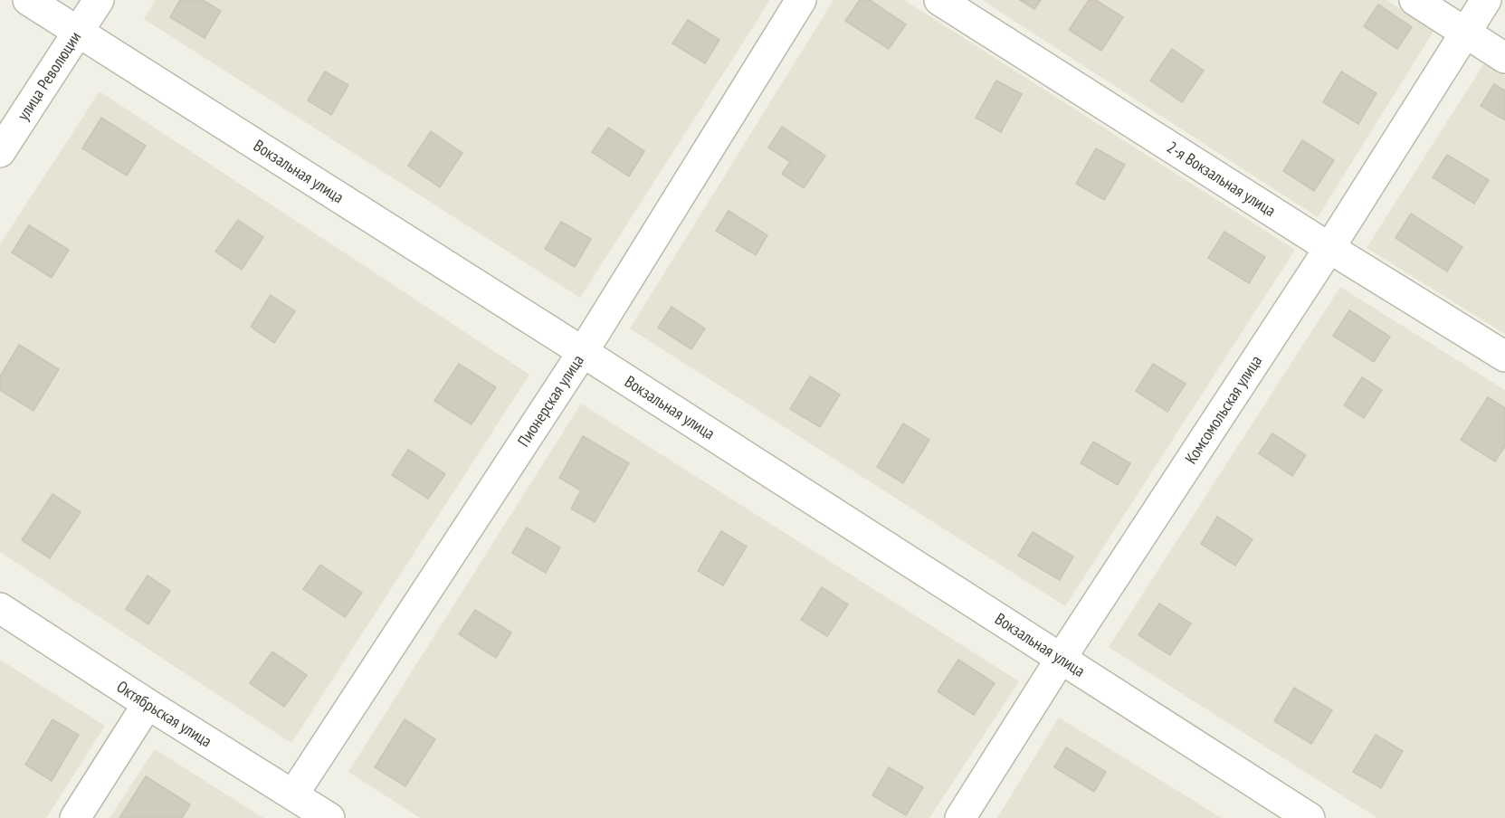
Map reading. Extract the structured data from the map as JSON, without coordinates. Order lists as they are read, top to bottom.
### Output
{
  "streets": {
    "street": [
      "улица Революции",
      "Вокзальная улица",
      "2-я Вокзальная улица",
      "Пионерская улица",
      "Комсомольская улица",
      "Октябрьская улица"
    ]
  },
  "crossings": [
    ["улица Революции", "Вокзальная улица"],
    ["Вокзальная улица", "Пионерская улица"],
    ["Вокзальная улица", "Комсомольская улица"],
    ["2-я Вокзальная улица", "Комсомольская улица"],
    ["Пионерская улица", "Октябрьская улица"]
  ]
}
